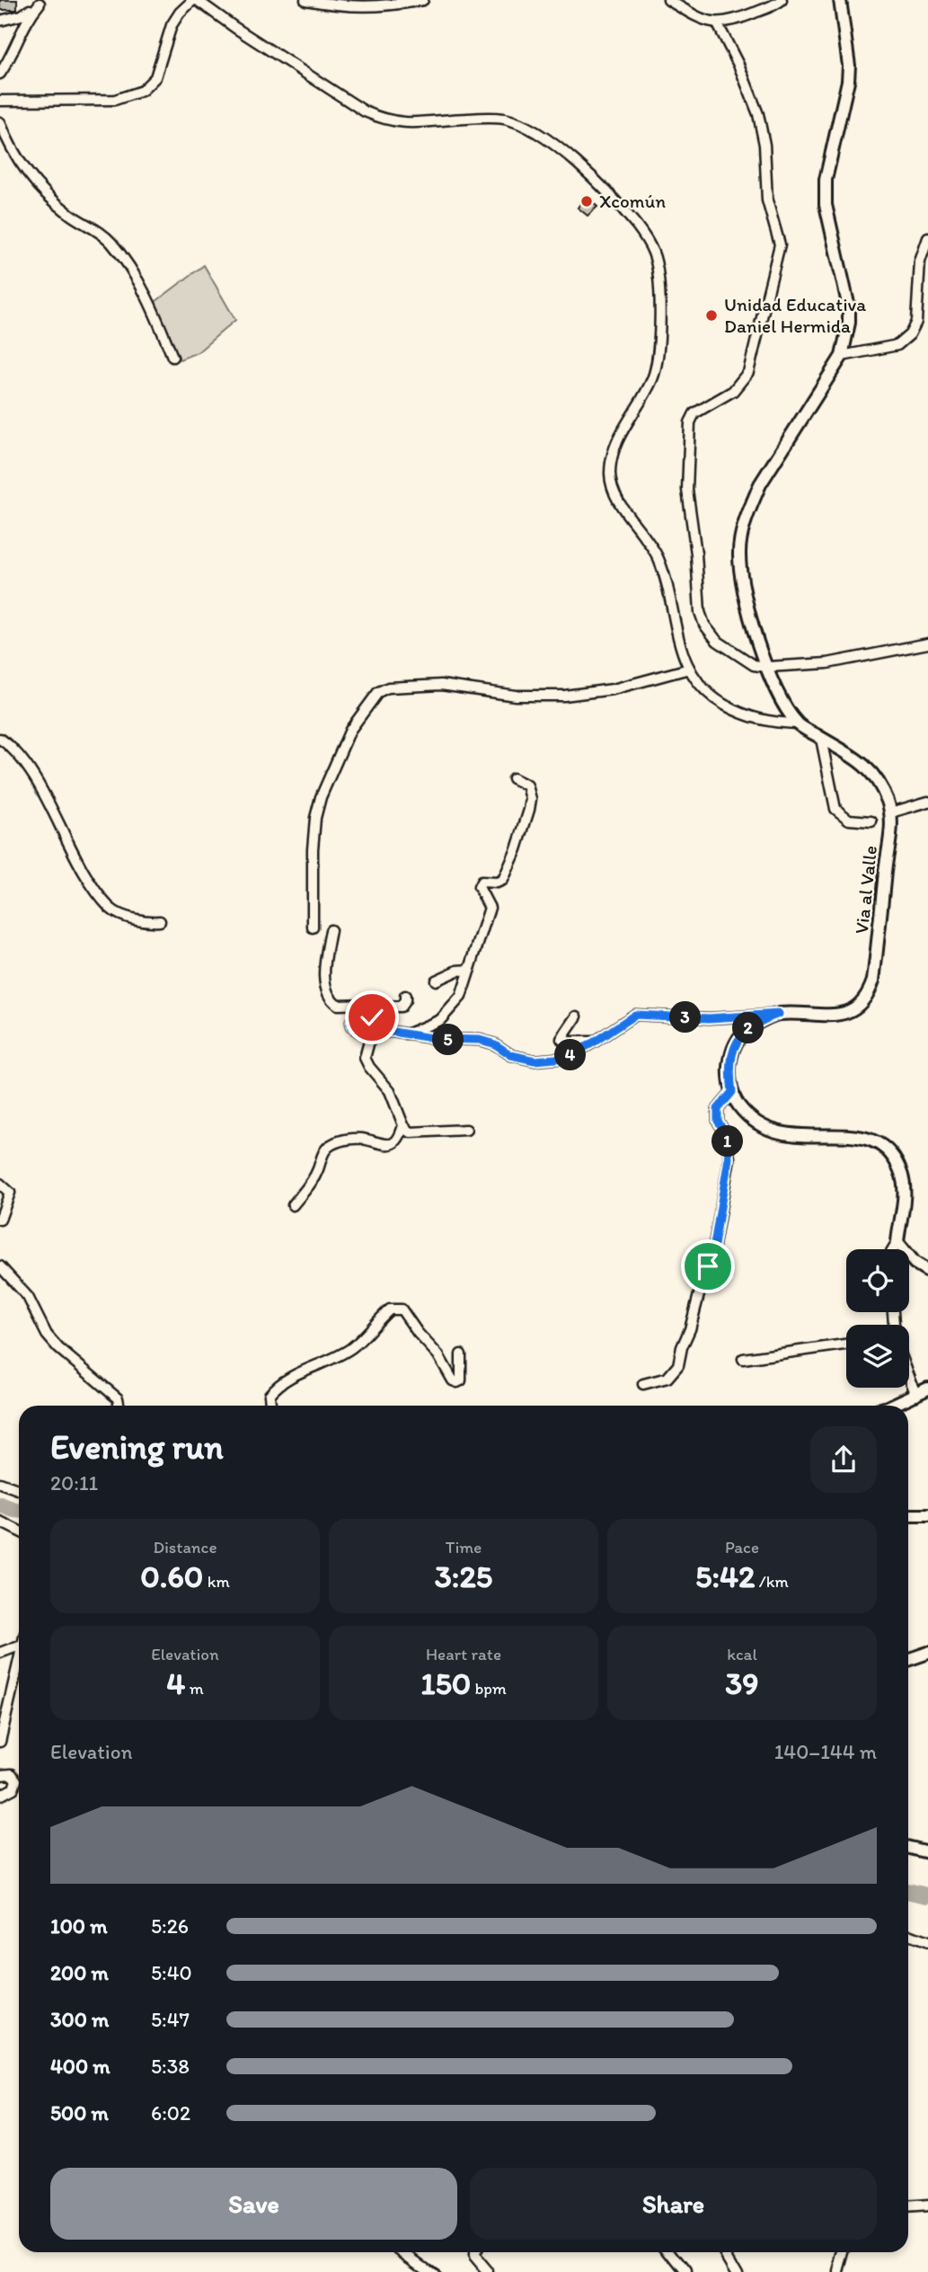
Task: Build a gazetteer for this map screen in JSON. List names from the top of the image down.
{
  "streets": {
    "main road": ["Via al Valle"]
  },
  "places": ["Xcomún", "Unidad Educativa Daniel Hermida"],
  "page": {
    "pins": [
      "3",
      "2",
      "5",
      "4",
      "1"
    ],
    "heading": ["Evening run", "20:11"],
    "stats": [
      ["Distance", "0.60 km"],
      ["Time", "3:25"],
      ["Pace", "5:42 /km"],
      ["Elevation", "4 m"],
      ["Heart rate", "150 bpm"],
      ["kcal", "39"]
    ],
    "chart": ["Elevation", "140–144 m"],
    "list": [
      {
        "name": "100 m",
        "note": "5:26"
      },
      {
        "name": "200 m",
        "note": "5:40"
      },
      {
        "name": "300 m",
        "note": "5:47"
      },
      {
        "name": "400 m",
        "note": "5:38"
      },
      {
        "name": "500 m",
        "note": "6:02"
      }
    ],
    "buttons": ["Save", "Share"]
  }
}
